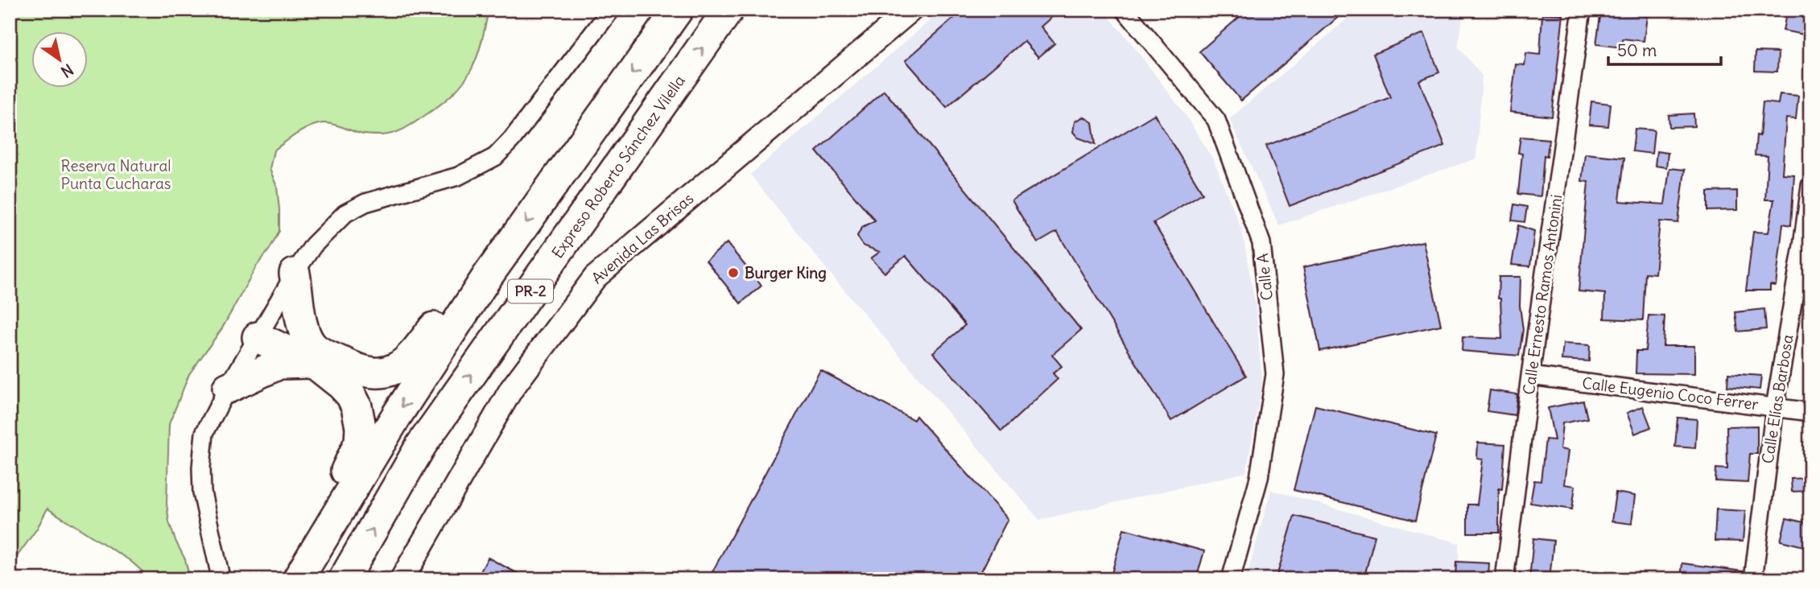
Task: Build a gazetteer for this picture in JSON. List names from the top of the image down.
{
  "streets": {
    "highway": ["Expreso Roberto Sánchez Vilella", "PR-2"],
    "street": [
      "Avenida Las Brisas",
      "Calle A",
      "Calle Ernesto Ramos Antonini",
      "Calle Eugenio Coco Ferrer",
      "Calle Elías Barbosa"
    ]
  },
  "crossings": [
    ["Calle Ernesto Ramos Antonini", "Calle Eugenio Coco Ferrer"],
    ["Calle Eugenio Coco Ferrer", "Calle Elías Barbosa"]
  ],
  "parks": ["Reserva Natural Punta Cucharas"],
  "places": ["Burger King"],
  "scale_bar": "50 m",
  "north": "bottom right"
}
